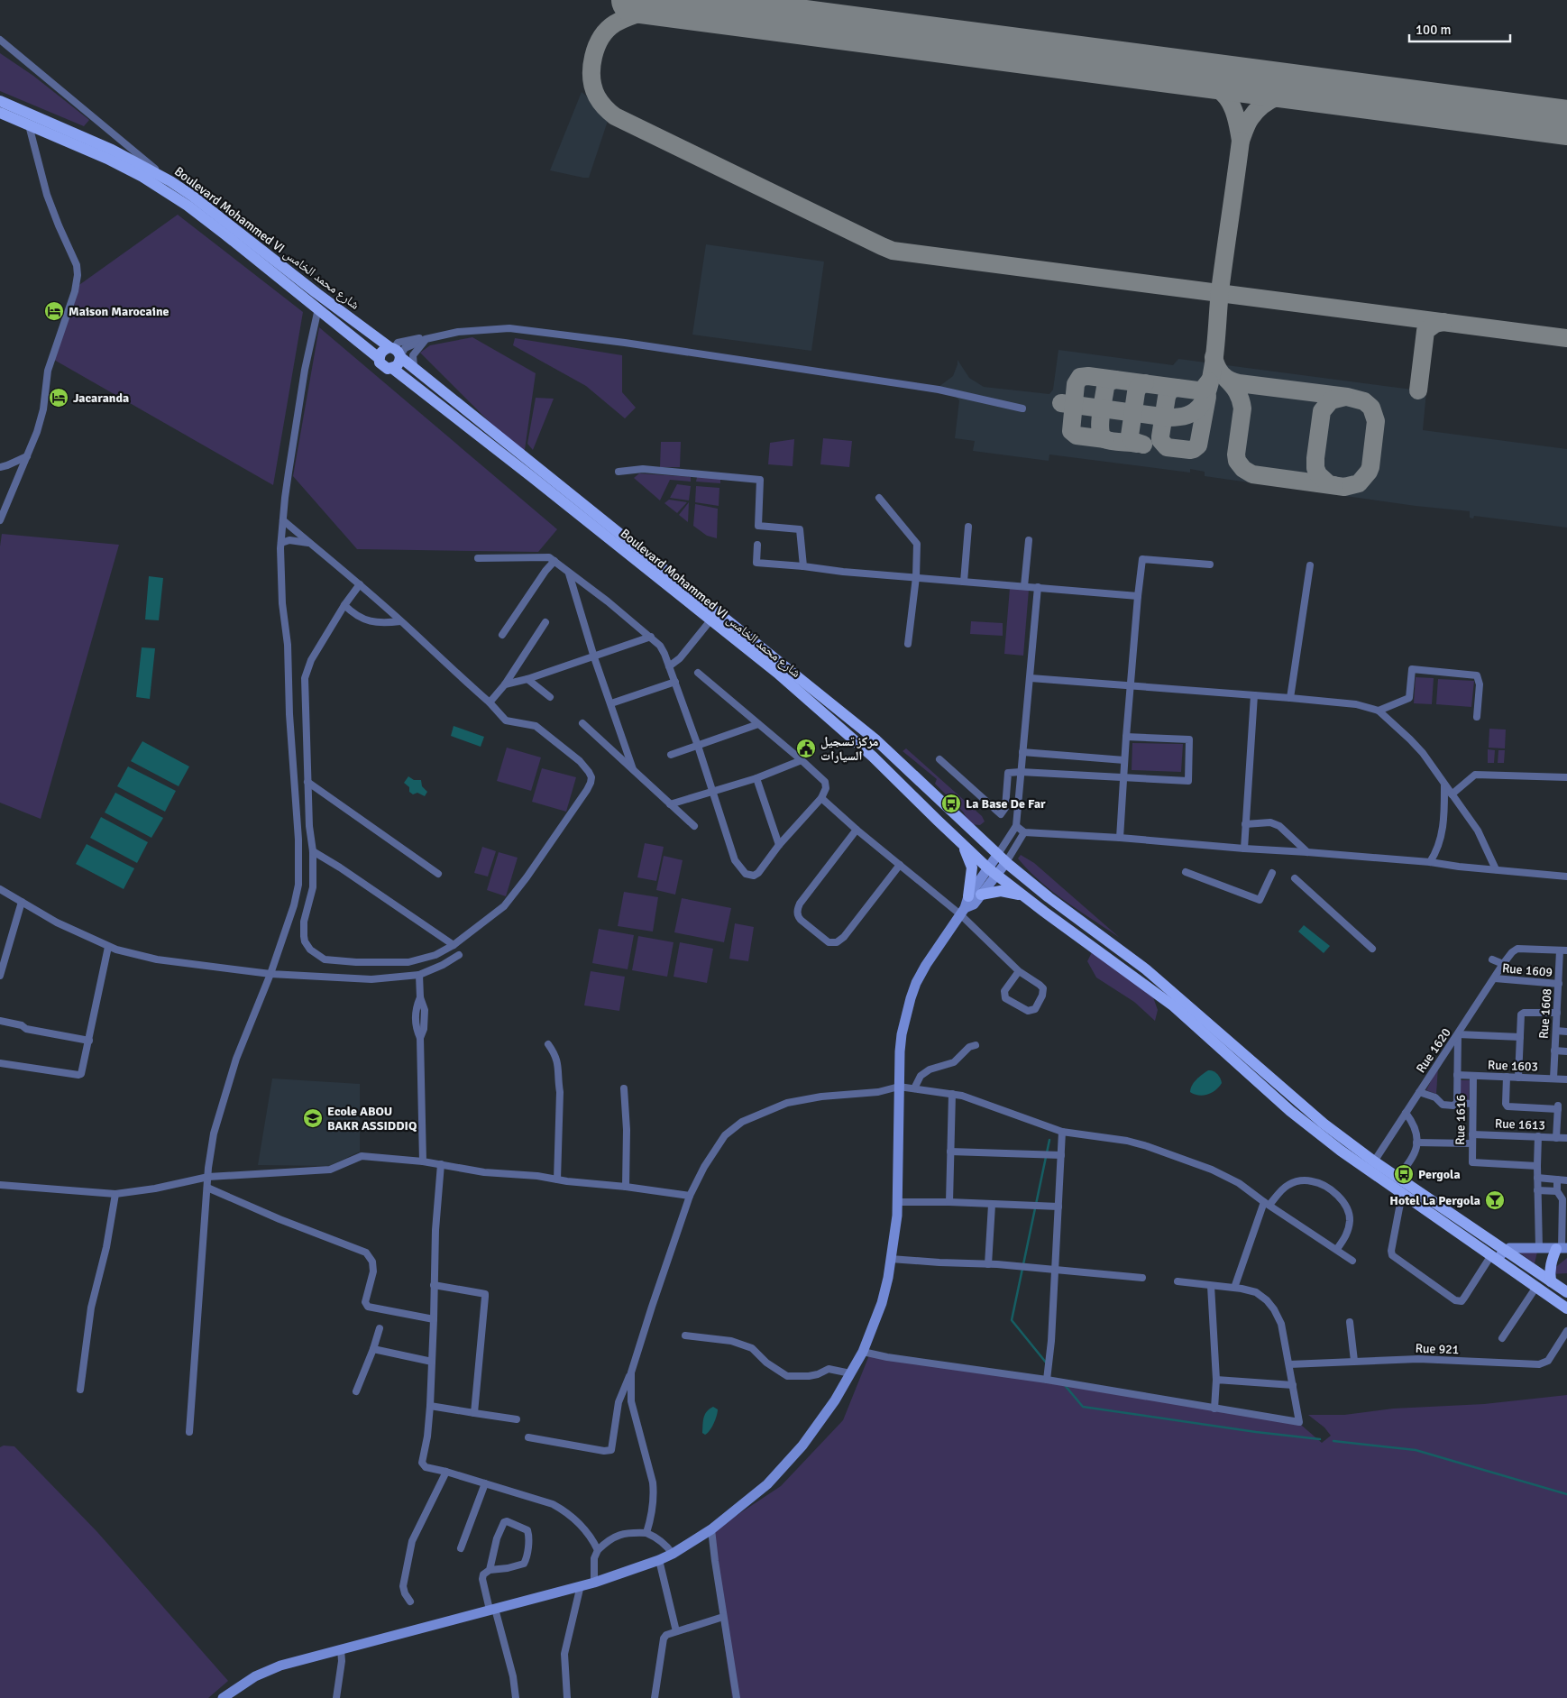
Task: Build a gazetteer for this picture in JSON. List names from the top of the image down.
{
  "streets": {
    "main road": ["Boulevard Mohammed VI شارع محمد الخامس"],
    "street": [
      "Rue 1609",
      "Rue 1608",
      "Rue 1620",
      "Rue 1603",
      "Rue 1616",
      "Rue 1613",
      "Rue 921"
    ]
  },
  "crossings": [
    ["Rue 1609", "Rue 1608"],
    ["Rue 1609", "Rue 1620"],
    ["Rue 1608", "Rue 1620"],
    ["Rue 1608", "Rue 1603"],
    ["Rue 1603", "Rue 1616"],
    ["Rue 1616", "Rue 1613"]
  ],
  "places": {
    "hotel": ["Maison Marocaine", "Jacaranda"],
    "public building": ["مركز تسجيل السيارات"],
    "bus stop": ["La Base De Far", "Pergola"],
    "school or university": ["Ecole ABOU BAKR ASSIDDIQ"],
    "bar": ["Hotel La Pergola"]
  },
  "scale_bar": "100 m"
}
